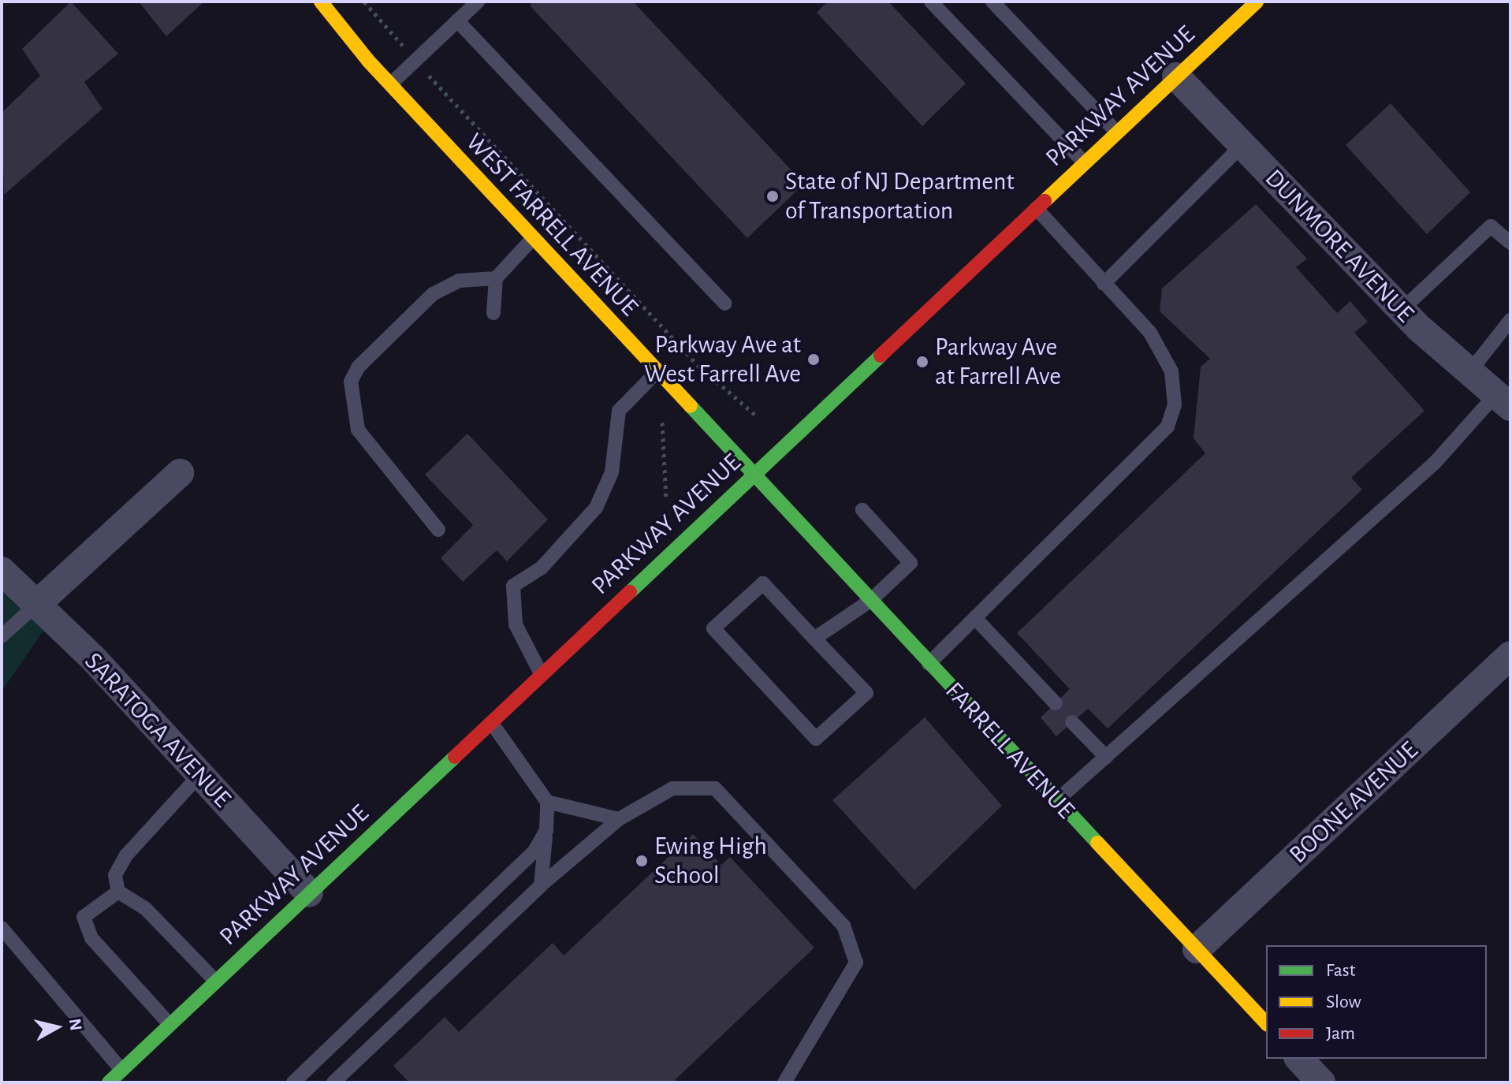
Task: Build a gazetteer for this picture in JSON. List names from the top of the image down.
{
  "streets": {
    "main road": ["PARKWAY AVENUE", "WEST FARRELL AVENUE", "FARRELL AVENUE"],
    "street": ["DUNMORE AVENUE", "SARATOGA AVENUE", "BOONE AVENUE"]
  },
  "crossings": [
    ["PARKWAY AVENUE", "WEST FARRELL AVENUE"],
    ["PARKWAY AVENUE", "DUNMORE AVENUE"],
    ["PARKWAY AVENUE", "SARATOGA AVENUE"],
    ["PARKWAY AVENUE", "FARRELL AVENUE"],
    ["WEST FARRELL AVENUE", "FARRELL AVENUE"],
    ["FARRELL AVENUE", "BOONE AVENUE"]
  ],
  "places": [
    "State of NJ Department of Transportation",
    "Parkway Ave at West Farrell Ave",
    "Parkway Ave at Farrell Ave",
    "Ewing High School"
  ],
  "legend": ["Fast", "Slow", "Jam"],
  "north": "right"
}
